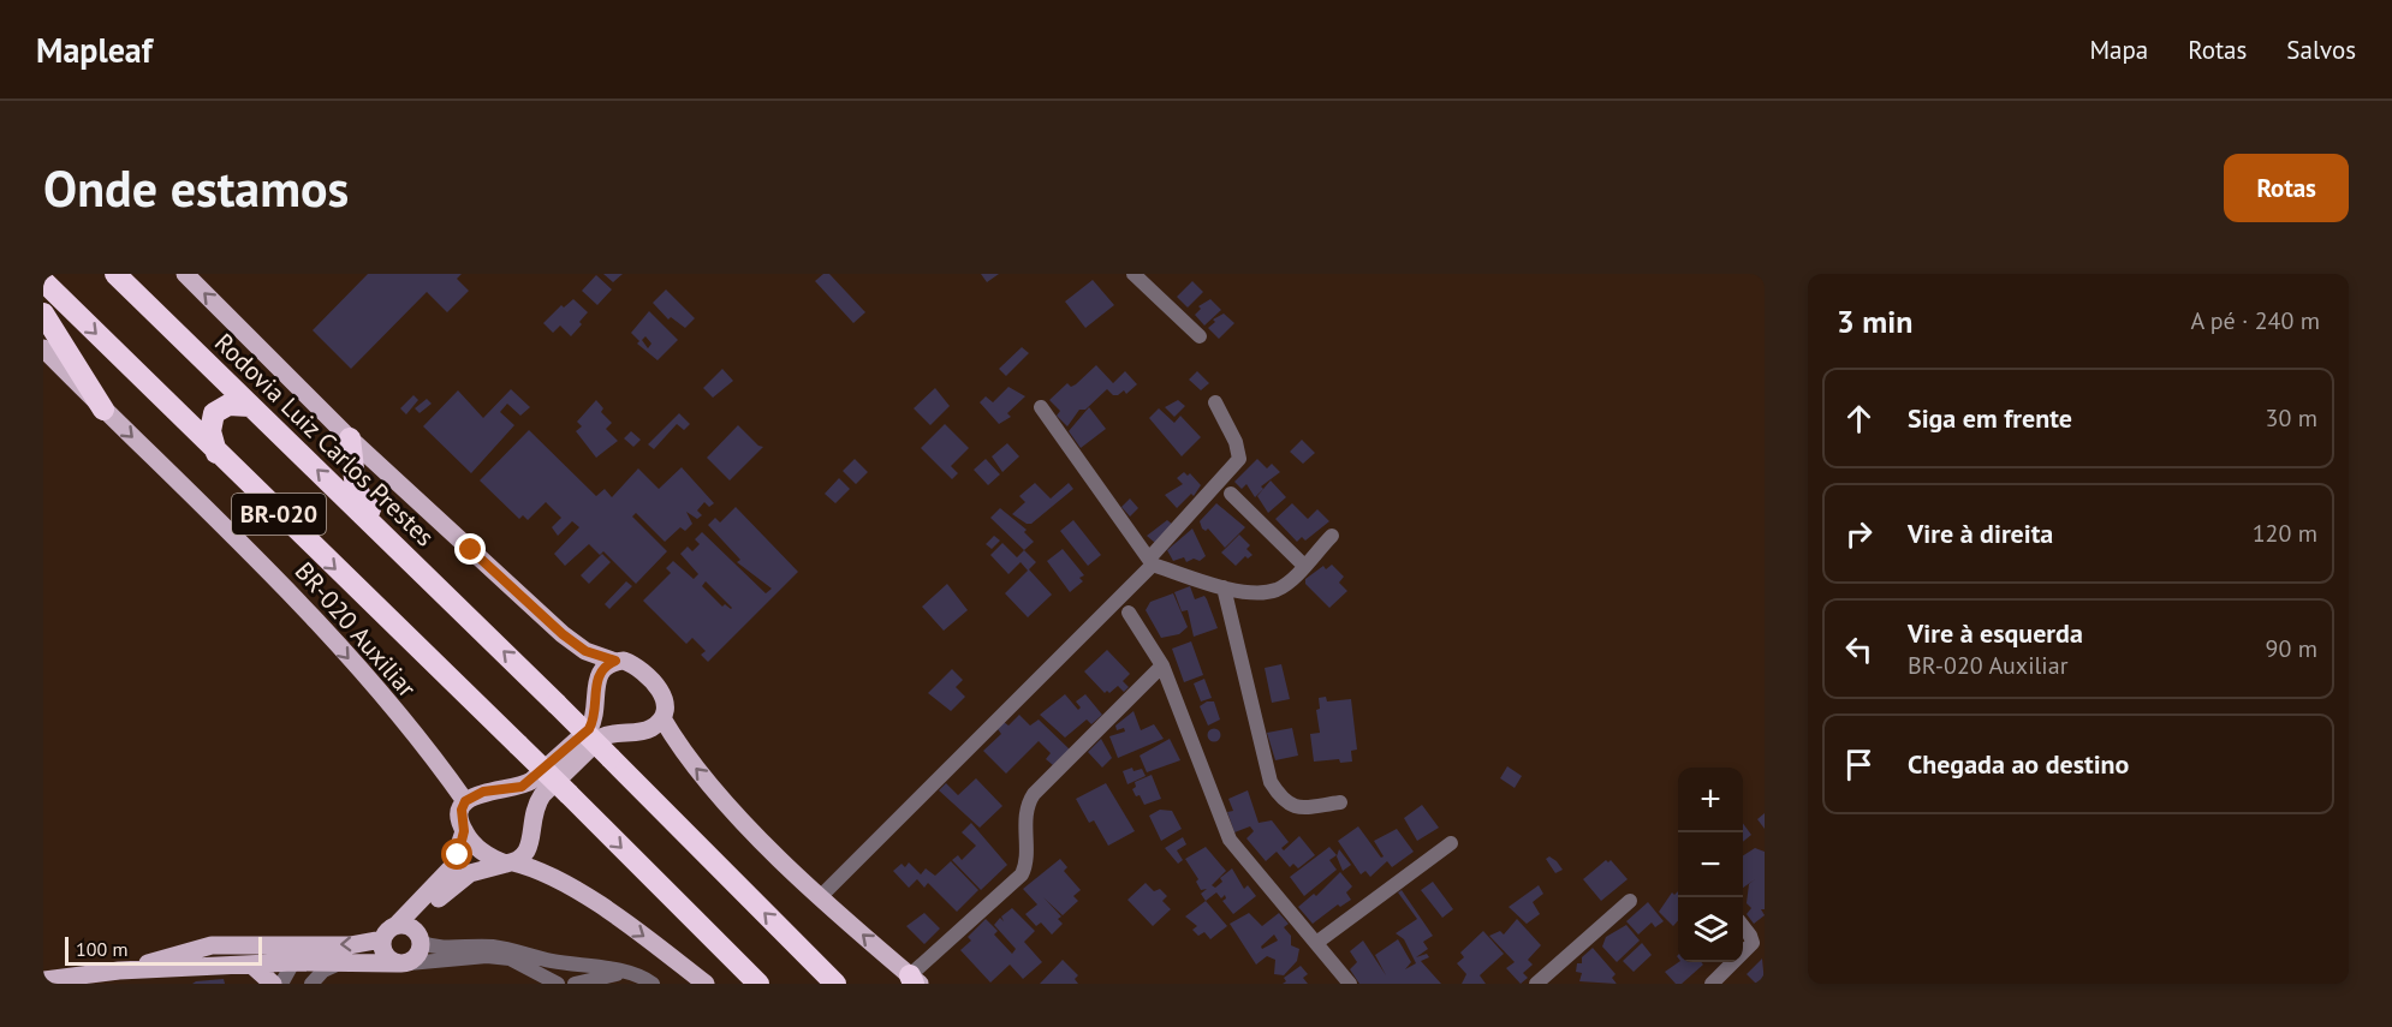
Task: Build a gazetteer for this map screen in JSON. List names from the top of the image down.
{
  "streets": {
    "highway": ["Rodovia Luiz Carlos Prestes", "BR-020"],
    "main road": ["BR-020 Auxiliar"]
  },
  "scale_bar": "100 m",
  "page": {
    "header": "Mapleaf",
    "nav": ["Mapa", "Rotas", "Salvos"],
    "buttons": "Rotas",
    "title": "Onde estamos",
    "heading": ["3 min", "A pé · 240 m"],
    "list": [
      ["Siga em frente", "30 m"],
      ["Vire à direita", "120 m"],
      ["Vire à esquerda", "BR-020 Auxiliar", "90 m"],
      "Chegada ao destino"
    ],
    "map_buttons": ["+", "−"],
    "scale": "100 m"
  }
}
